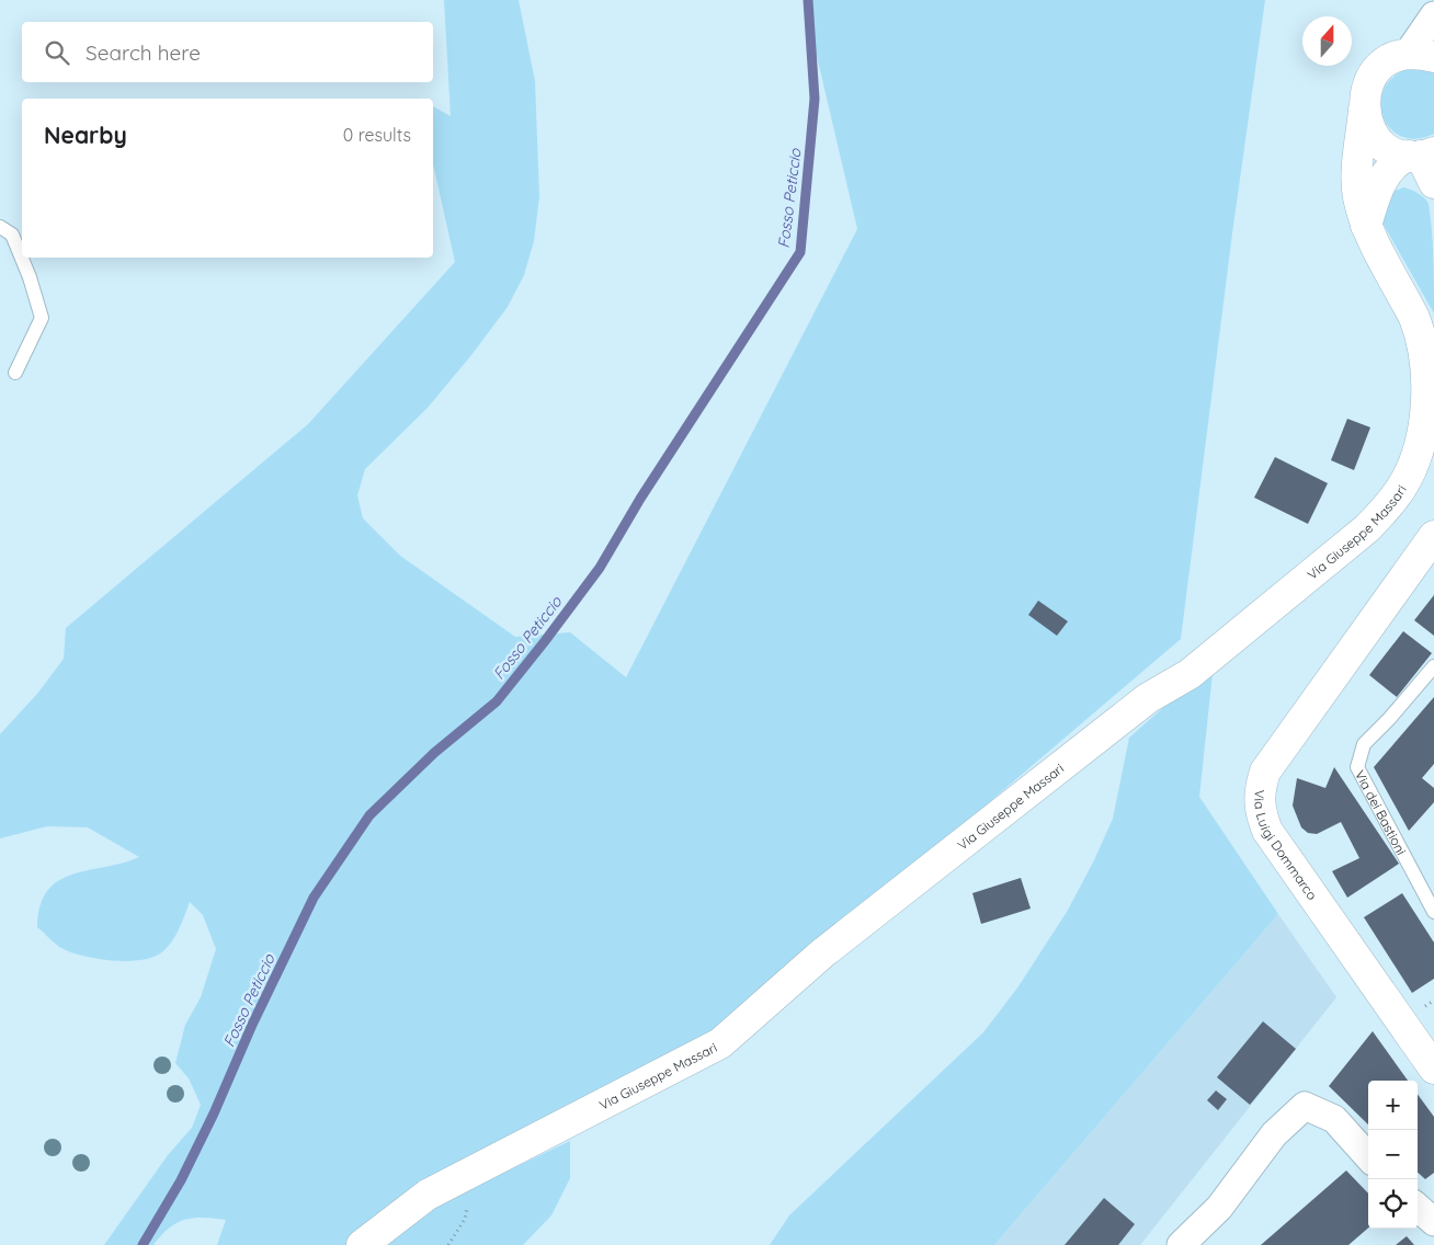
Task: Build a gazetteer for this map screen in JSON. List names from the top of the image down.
{
  "streets": {
    "street": ["Via Giuseppe Massari", "Via Luigi Dommarco"],
    "lane": ["Via dei Bastioni"]
  },
  "water": ["Fosso Peticcio"],
  "north": "top",
  "page": {
    "search": "Search here",
    "heading": ["Nearby", "0 results"],
    "map_buttons": ["+", "−"]
  }
}
